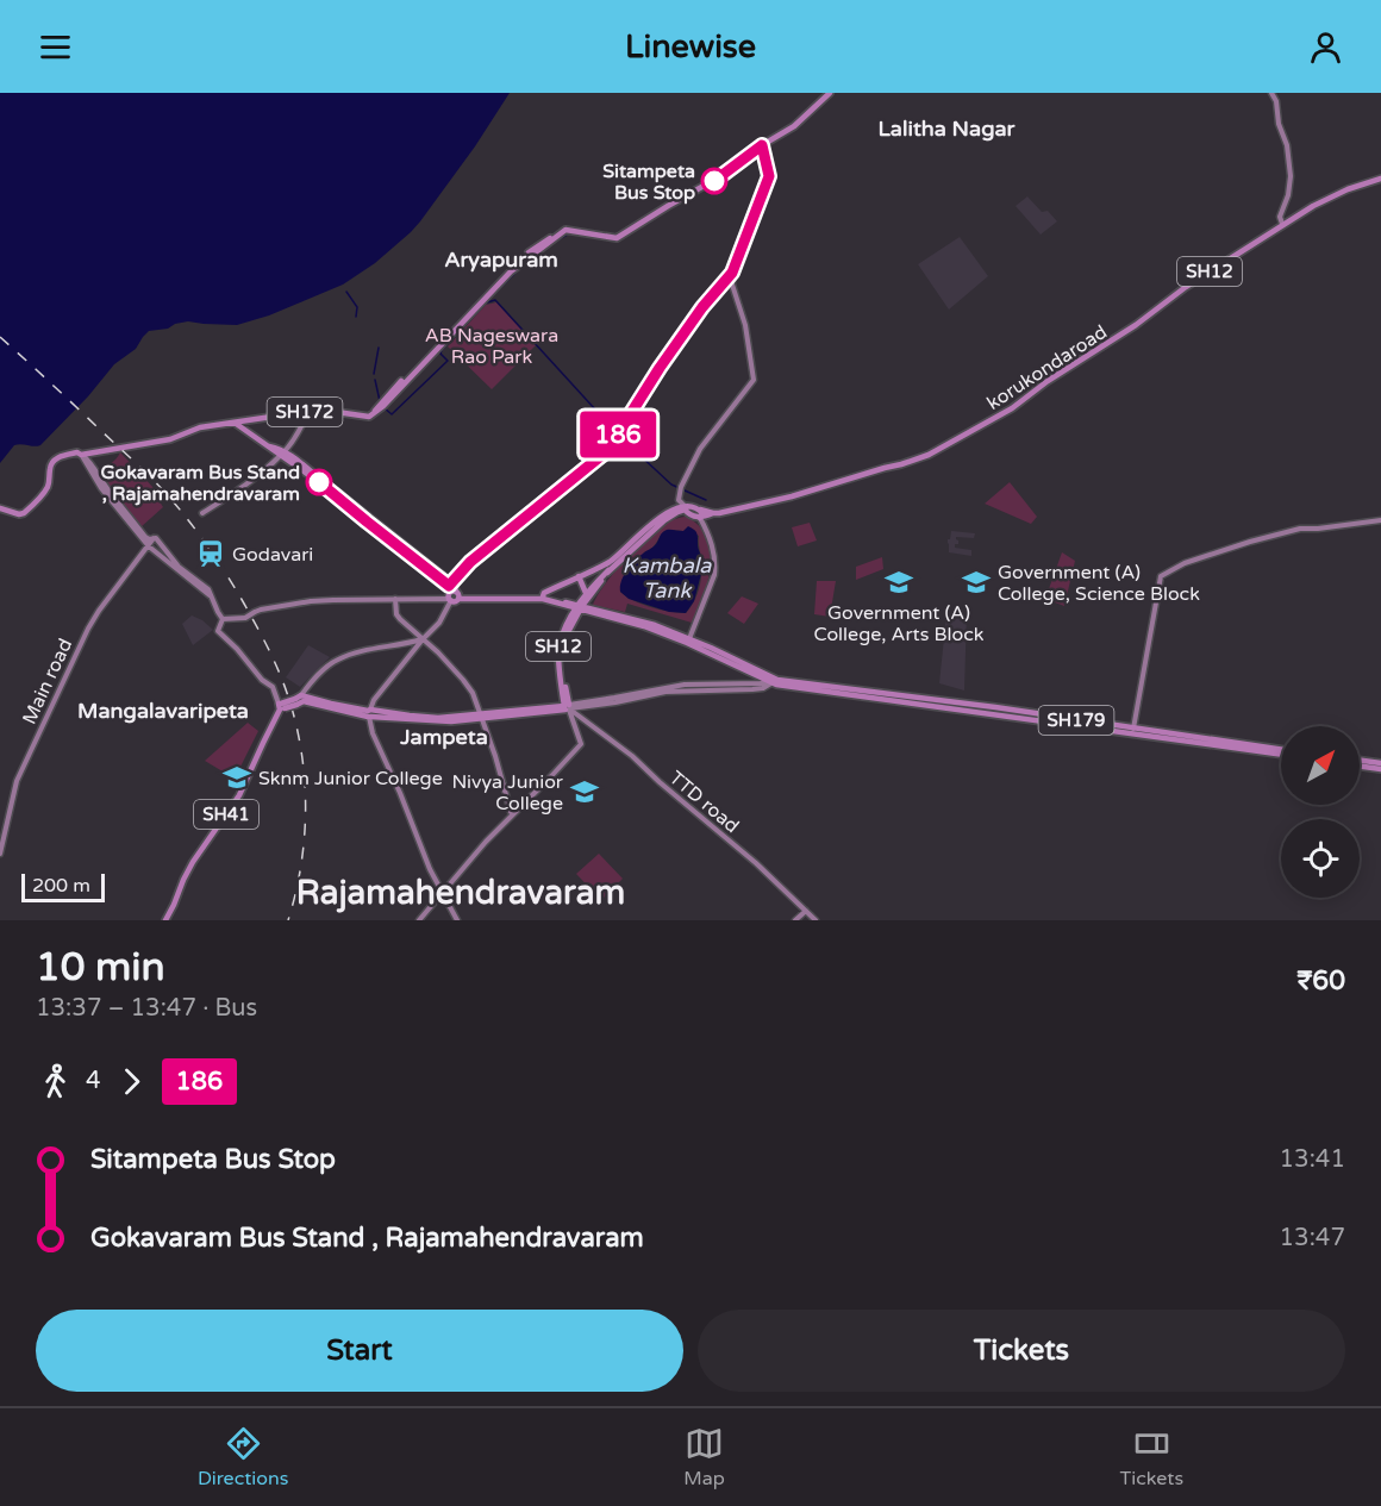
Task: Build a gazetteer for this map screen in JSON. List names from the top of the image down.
{
  "streets": {
    "main road": [
      "SH12",
      "korukondaroad",
      "SH172",
      "SH179",
      "SH41"
    ],
    "street": ["Main road", "TTD road"]
  },
  "crossings": [
    ["SH12", "korukondaroad"],
    ["SH12", "SH179"],
    ["SH12", "TTD road"]
  ],
  "districts": [
    "Lalitha Nagar",
    "Aryapuram",
    "Mangalavaripeta",
    "Jampeta",
    "Rajamahendravaram"
  ],
  "water": ["Kambala Tank"],
  "parks": ["AB Nageswara Rao Park"],
  "places": {
    "other": ["Sitampeta Bus Stop", "Gokavaram Bus Stand , Rajamahendravaram"],
    "station": ["Godavari"],
    "school or university": [
      "Government (A) College, Arts Block",
      "Government (A) College, Science Block",
      "Sknm Junior College",
      "Nivya Junior College"
    ]
  },
  "lines": ["bus line 186"],
  "scale_bar": "200 m",
  "north": "top right",
  "page": {
    "header": "Linewise",
    "on_map": "186",
    "scale": "200 m",
    "heading": ["10 min", "13:37 – 13:47 · Bus", "₹60"],
    "legs": ["4", "186"],
    "list": [
      {
        "name": "Sitampeta Bus Stop",
        "value": "13:41"
      },
      {
        "name": "Gokavaram Bus Stand , Rajamahendravaram",
        "value": "13:47"
      }
    ],
    "buttons": ["Start", "Tickets"],
    "tabs": ["Directions", "Map", "Tickets"]
  }
}
